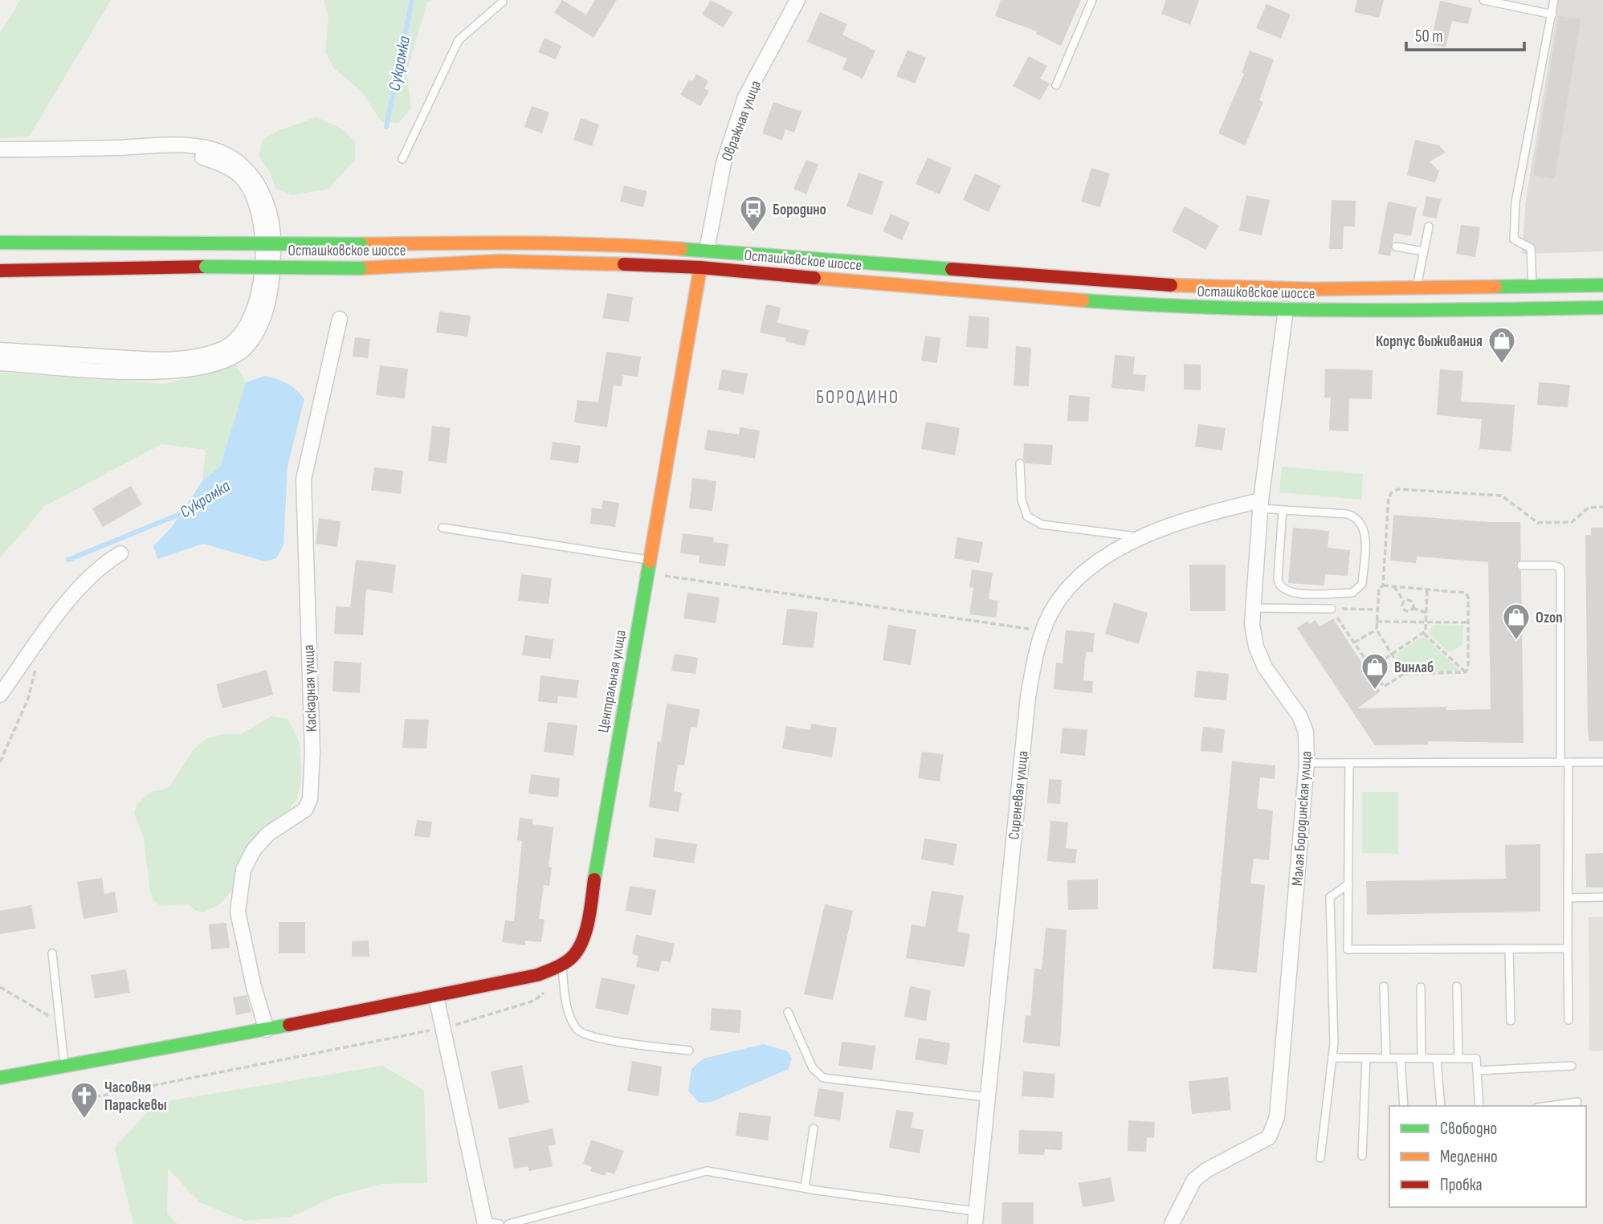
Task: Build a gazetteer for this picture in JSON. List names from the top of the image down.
{
  "streets": {
    "main road": ["Осташковское шоссе", "Центральная улица"],
    "street": [
      "Овражная улица",
      "Каскадная улица",
      "Сиреневая улица",
      "Малая Бородинская улица"
    ]
  },
  "crossings": [
    ["Овражная улица", "Осташковское шоссе"],
    ["Осташковское шоссе", "Центральная улица"],
    ["Осташковское шоссе", "Малая Бородинская улица"],
    ["Центральная улица", "Каскадная улица"],
    ["Сиреневая улица", "Малая Бородинская улица"]
  ],
  "districts": ["БОРОДИНО"],
  "water": ["Сукромка"],
  "places": {
    "bus stop": ["Бородино"],
    "shop": ["Корпус выживания", "Ozon", "Винлаб"],
    "church": ["Часовня Параскевы"]
  },
  "legend": ["Свободно", "Медленно", "Пробка"],
  "scale_bar": "50 m"
}
